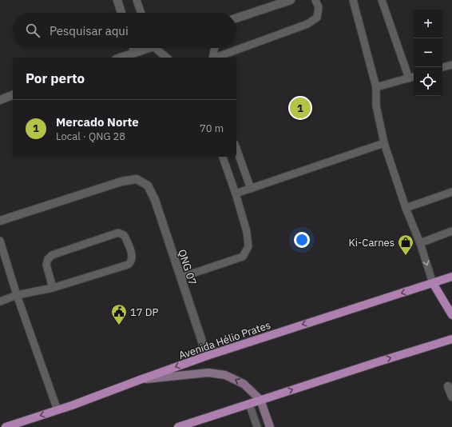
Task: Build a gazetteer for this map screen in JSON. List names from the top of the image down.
{
  "streets": {
    "main road": ["Avenida Hélio Prates"],
    "street": ["QNG 07"]
  },
  "crossings": [
    ["QNG 07", "Avenida Hélio Prates"]
  ],
  "places": {
    "shop": ["Ki-Carnes"],
    "public building": ["17 DP"]
  },
  "page": {
    "map_buttons": ["+", "−"],
    "search": "Pesquisar aqui",
    "heading": "Por perto",
    "pins": "1",
    "list": [
      {
        "mark": "1",
        "name": "Mercado Norte",
        "note": "Local · QNG 28",
        "value": "70 m"
      }
    ]
  }
}
